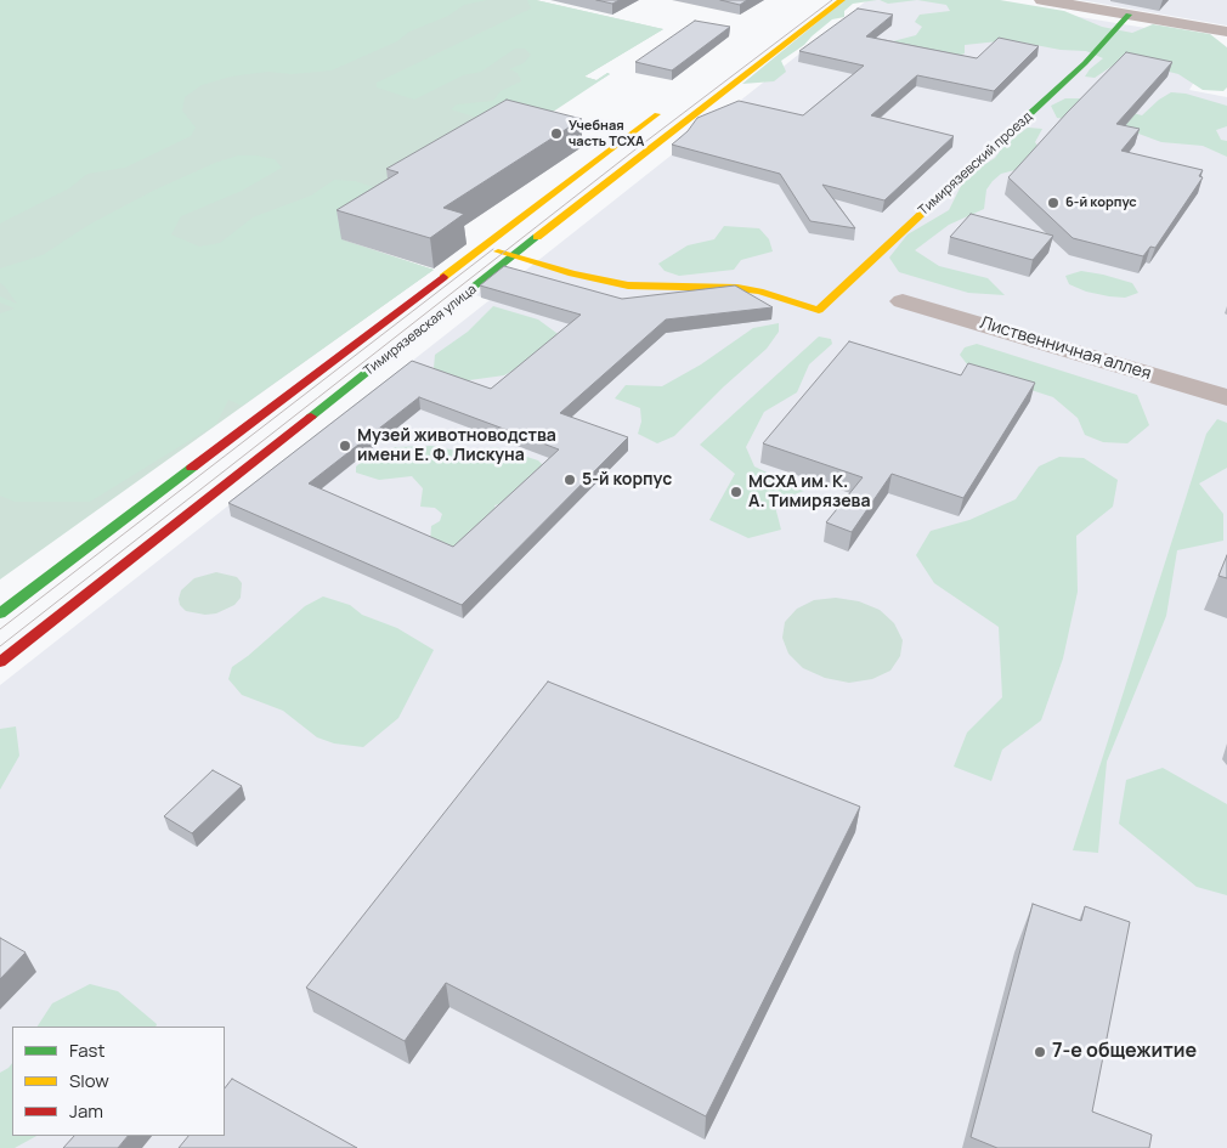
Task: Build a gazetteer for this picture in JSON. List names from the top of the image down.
{
  "streets": {
    "main road": ["Тимирязевский проезд", "Тимирязевская улица"],
    "street": ["Лиственничная аллея"]
  },
  "crossings": [
    ["Тимирязевский проезд", "Тимирязевская улица"]
  ],
  "places": [
    "Учебная часть ТСХА",
    "6-й корпус",
    "Музей животноводства имени Е. Ф. Лискуна",
    "5-й корпус",
    "МСХА им. К. А. Тимирязева",
    "7-е общежитие"
  ],
  "legend": ["Fast", "Slow", "Jam"]
}
